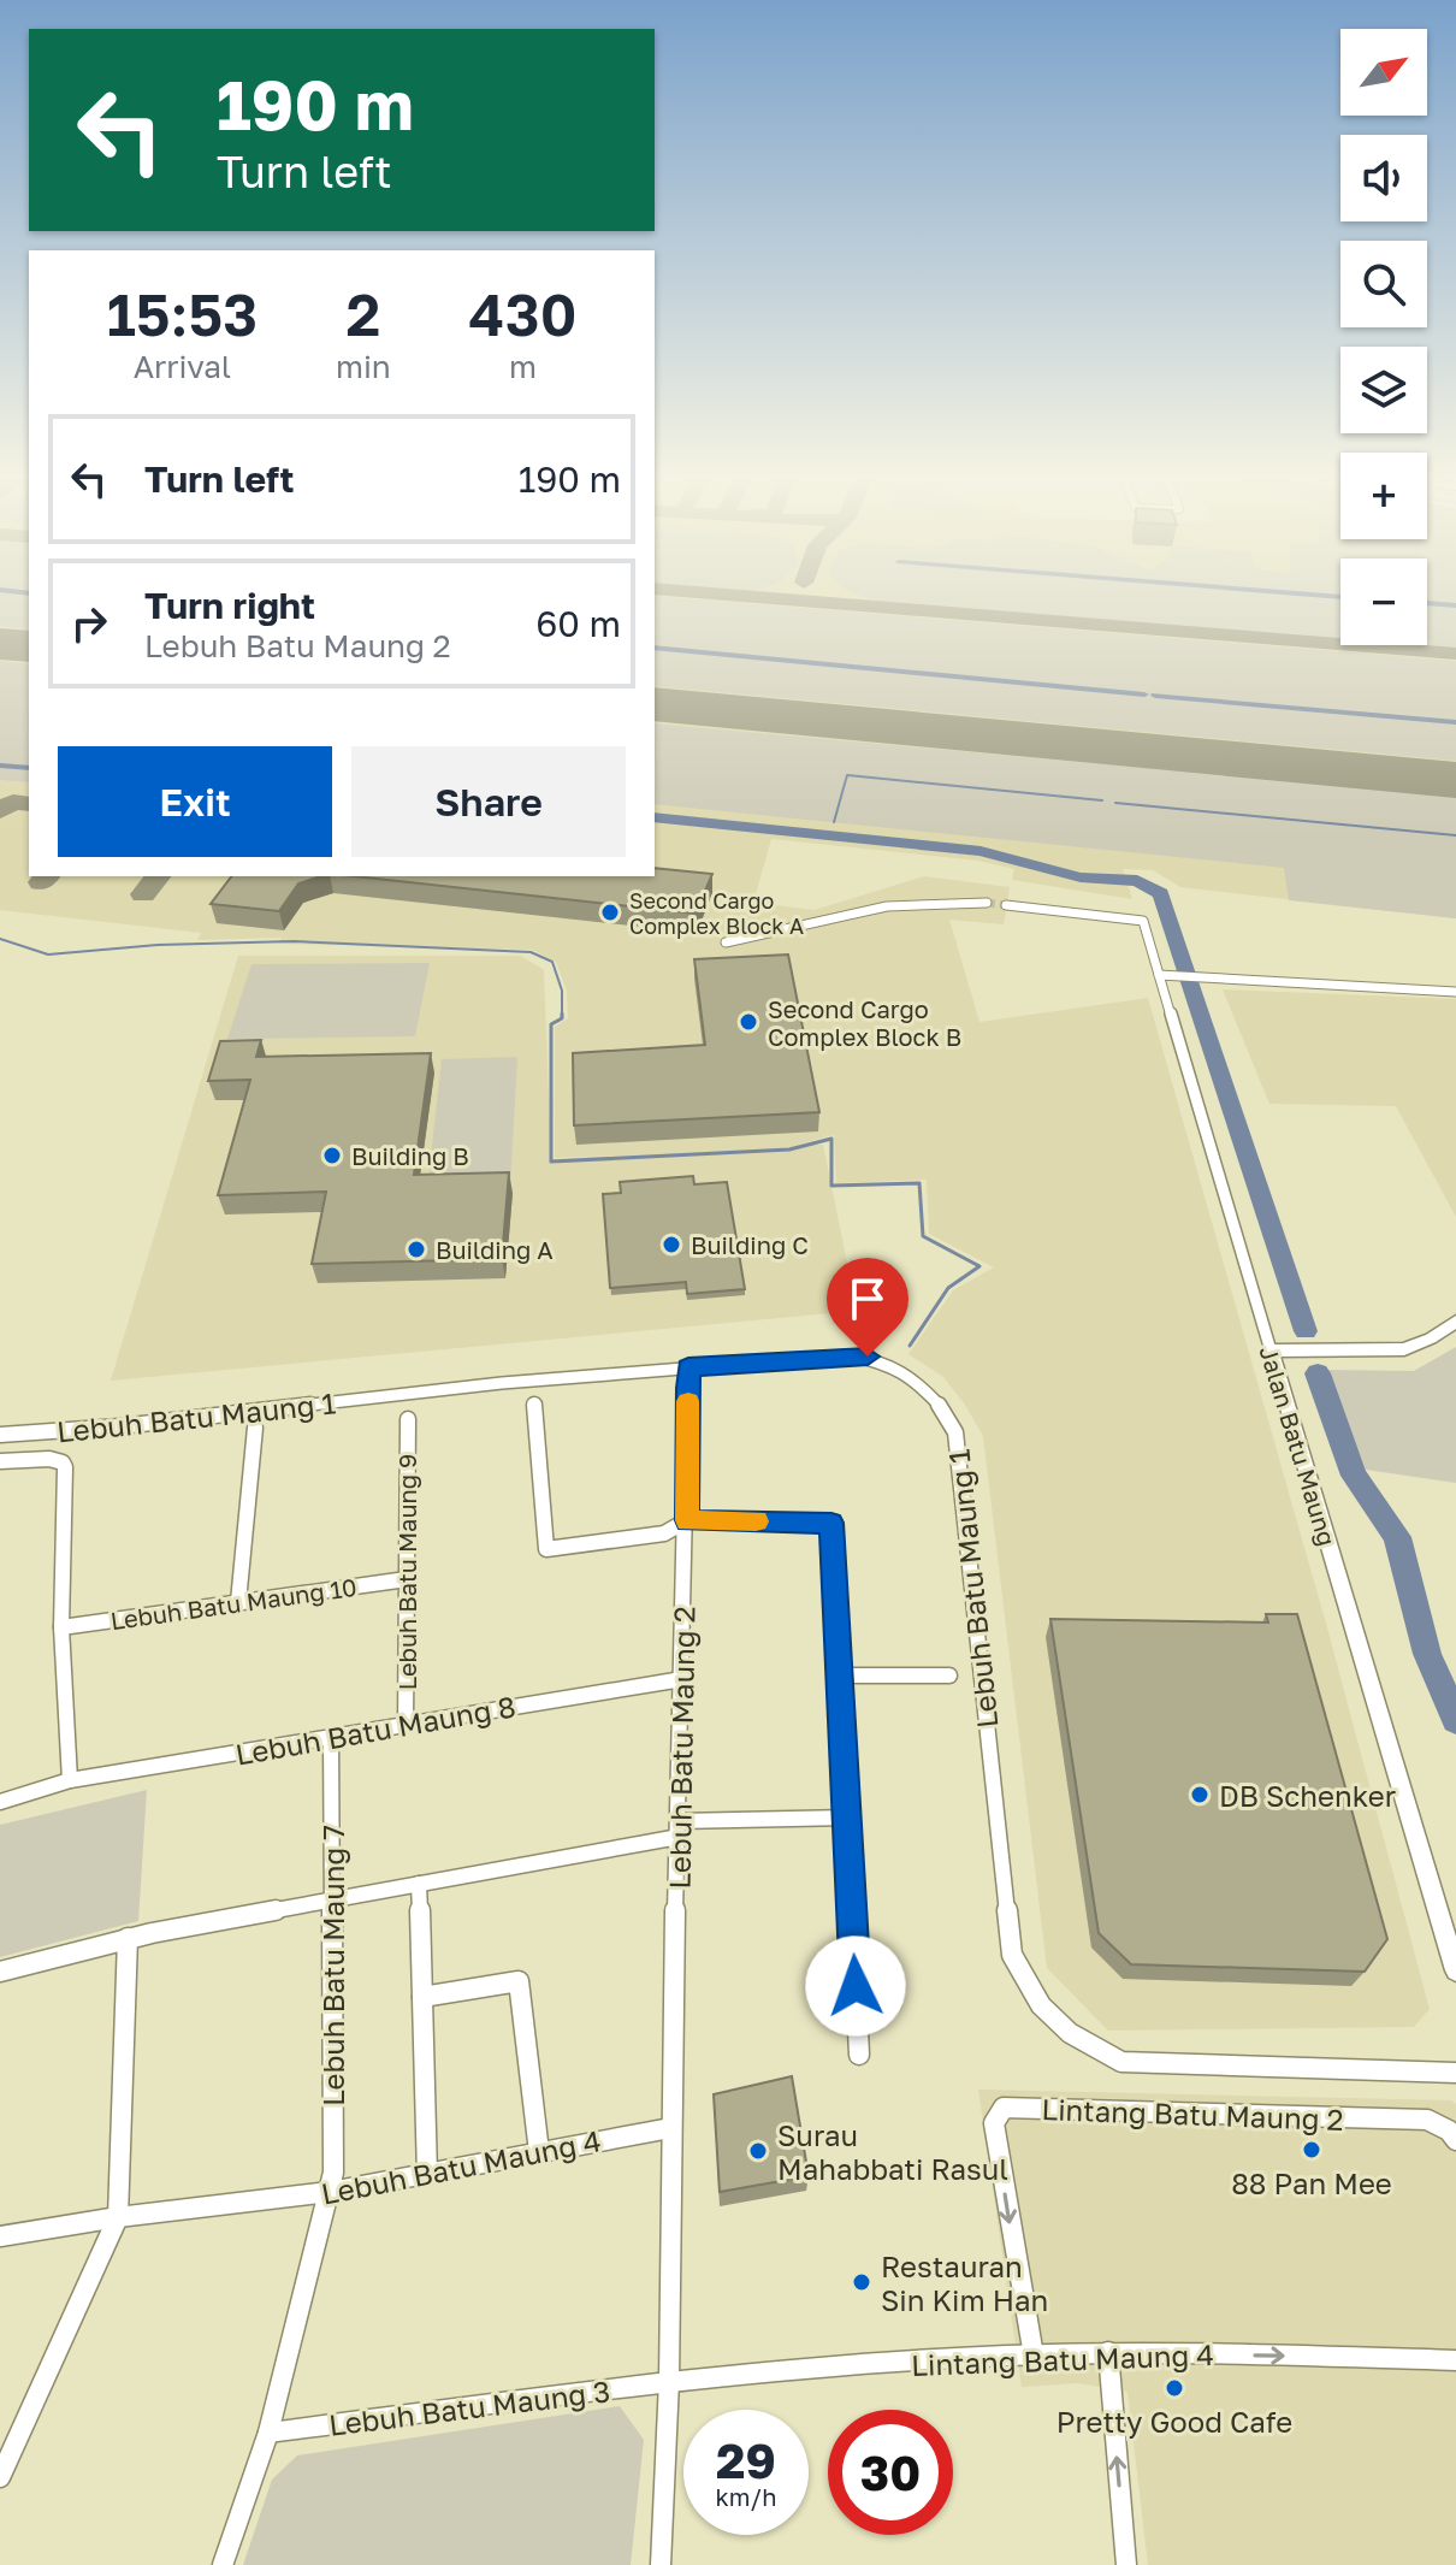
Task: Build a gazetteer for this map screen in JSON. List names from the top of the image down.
{
  "streets": {
    "street": [
      "Lebuh Batu Maung 1",
      "Jalan Batu Maung",
      "Lebuh Batu Maung 9",
      "Lebuh Batu Maung 10",
      "Lebuh Batu Maung 8",
      "Lebuh Batu Maung 2",
      "Lebuh Batu Maung 7",
      "Lintang Batu Maung 2",
      "Lebuh Batu Maung 4",
      "Lintang Batu Maung 4",
      "Lebuh Batu Maung 3"
    ]
  },
  "crossings": [
    ["Lebuh Batu Maung 1", "Lebuh Batu Maung 2"],
    ["Lebuh Batu Maung 9", "Lebuh Batu Maung 10"],
    ["Lebuh Batu Maung 9", "Lebuh Batu Maung 8"],
    ["Lebuh Batu Maung 8", "Lebuh Batu Maung 2"],
    ["Lebuh Batu Maung 8", "Lebuh Batu Maung 7"],
    ["Lebuh Batu Maung 2", "Lebuh Batu Maung 4"],
    ["Lebuh Batu Maung 7", "Lebuh Batu Maung 4"],
    ["Lintang Batu Maung 2", "Lintang Batu Maung 4"],
    ["Lintang Batu Maung 4", "Lebuh Batu Maung 3"]
  ],
  "one_way": ["Lintang Batu Maung 4"],
  "places": [
    "Second Cargo Complex Block A",
    "Second Cargo Complex Block B",
    "Building B",
    "Building C",
    "Building A",
    "DB Schenker",
    "88 Pan Mee",
    "Surau Mahabbati Rasul",
    "Restauran Sin Kim Han",
    "Pretty Good Cafe"
  ],
  "north": "top right",
  "page": {
    "map_buttons": ["+", "−"],
    "turn": ["190 m", "Turn left"],
    "eta": [
      "15:53",
      "Arrival",
      "2",
      "min",
      "430",
      "m"
    ],
    "list": [
      {
        "name": "Turn left",
        "value": "190 m"
      },
      {
        "name": "Turn right",
        "note": "Lebuh Batu Maung 2",
        "value": "60 m"
      }
    ],
    "buttons": ["Exit", "Share"],
    "speed": "29 km/h",
    "limit": "30"
  }
}
